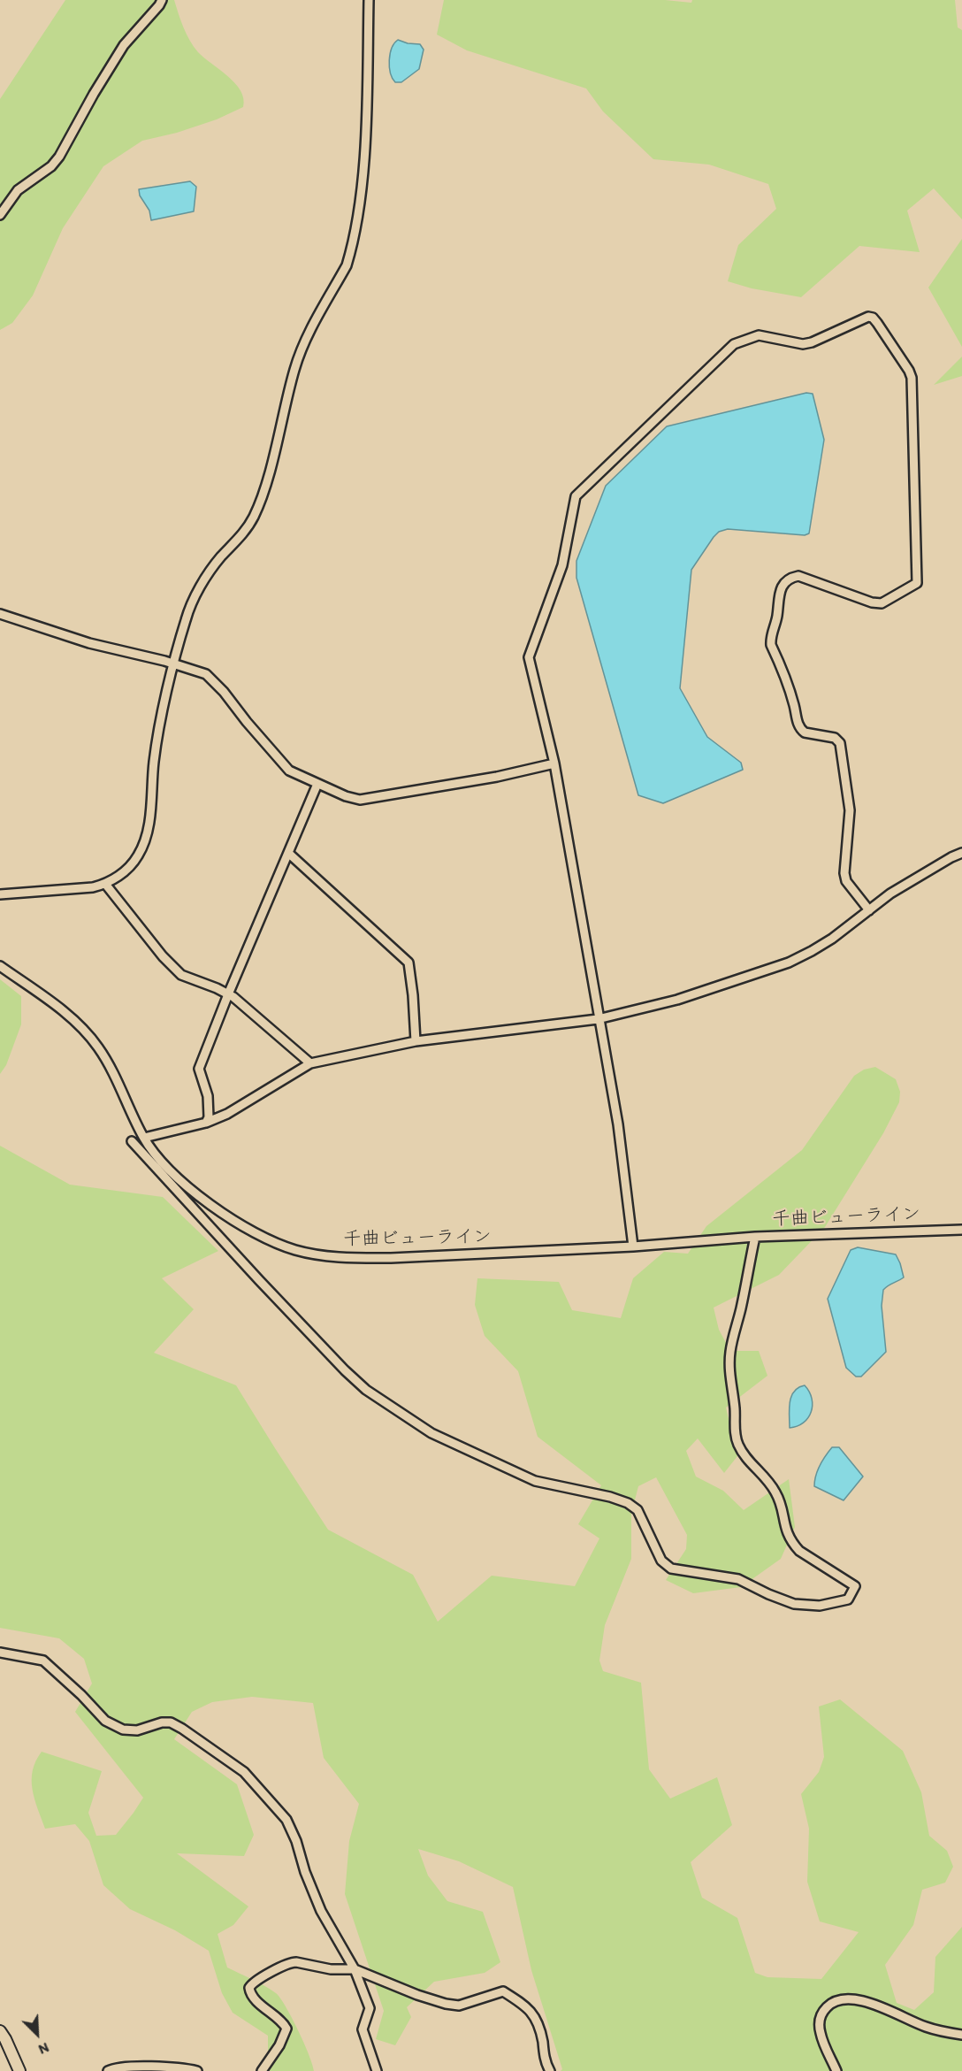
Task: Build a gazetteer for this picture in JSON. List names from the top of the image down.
{
  "streets": {
    "street": ["千曲ビューライン"]
  },
  "north": "bottom right"
}
